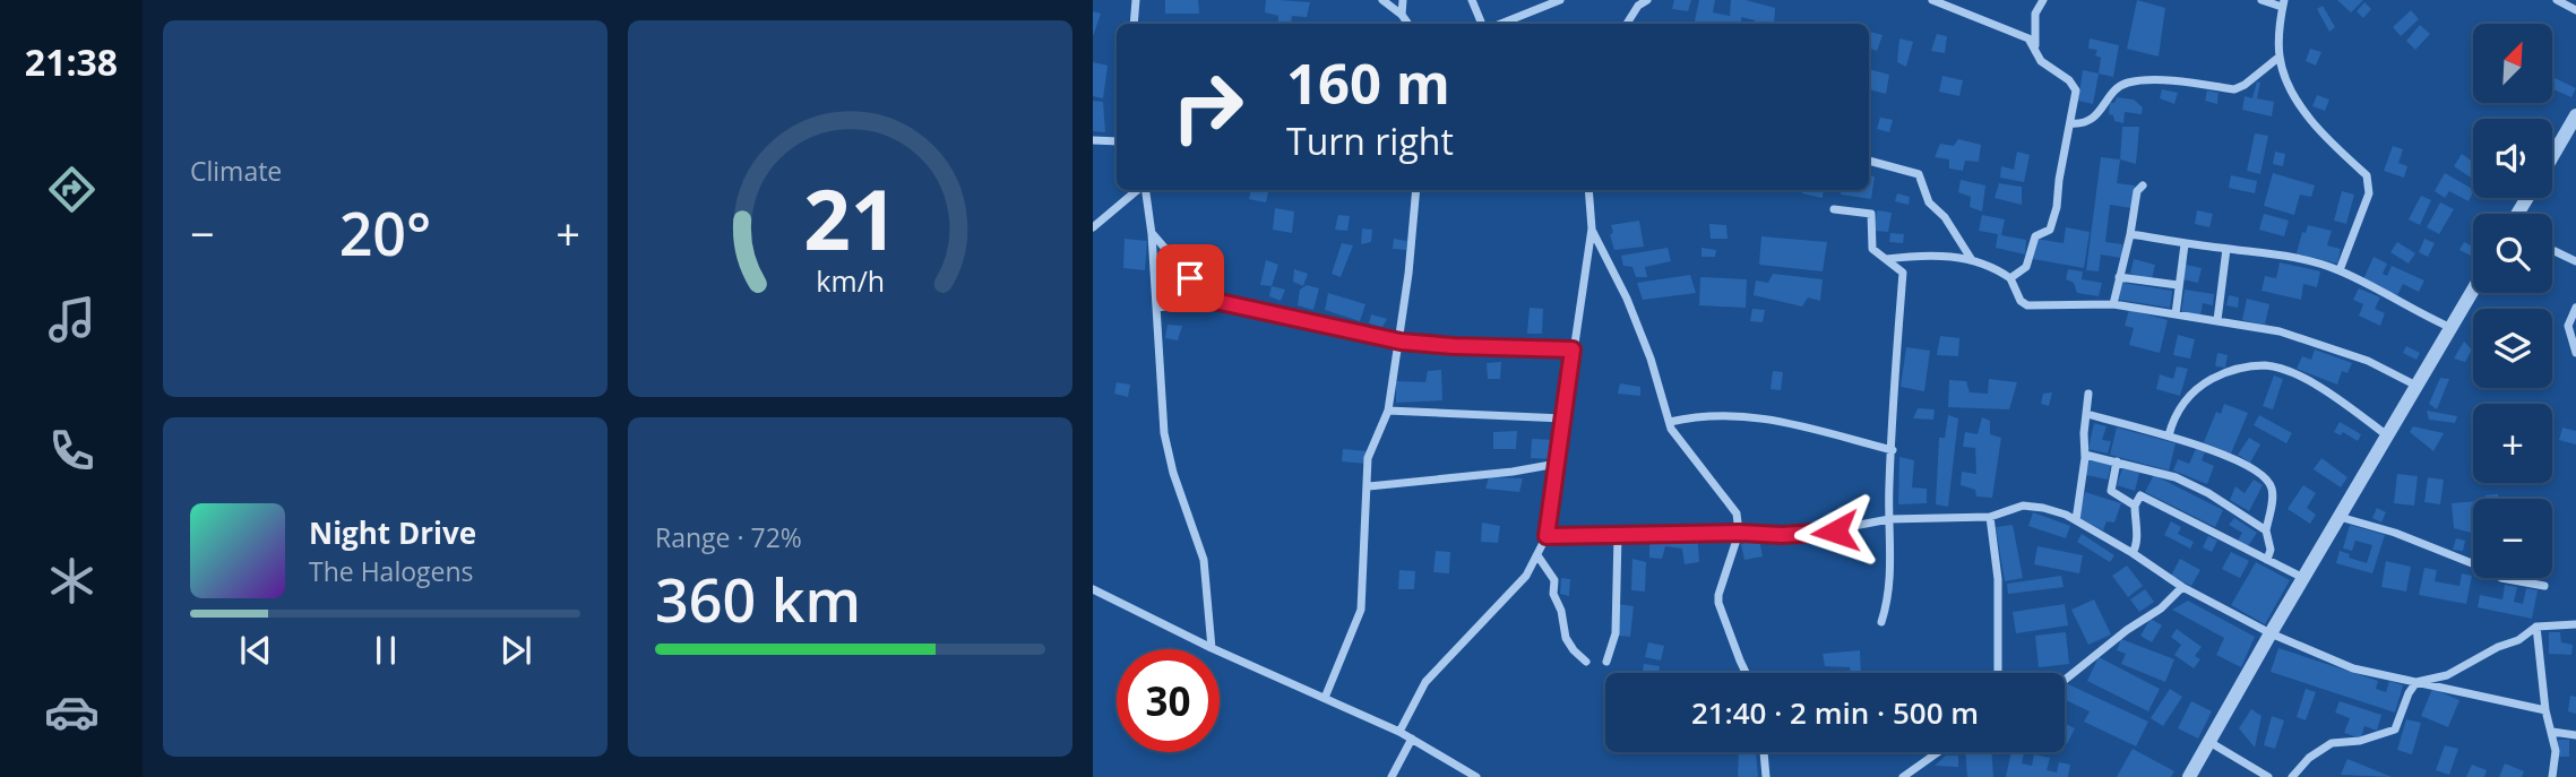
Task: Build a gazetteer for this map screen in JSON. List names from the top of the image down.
{
  "north": "top right",
  "page": {
    "tabs": "21:38",
    "tile": [
      "Climate",
      ["Range · 72%", "360 km"]
    ],
    "map_buttons": ["+", "−"],
    "turn": ["160 m", "Turn right"],
    "heat": ["−", "20°", "+"],
    "song": ["Night Drive", "The Halogens"],
    "limit": "30",
    "trip": "21:40 · 2 min · 500 m",
    "gauge": ["21", "km/h"]
  }
}
